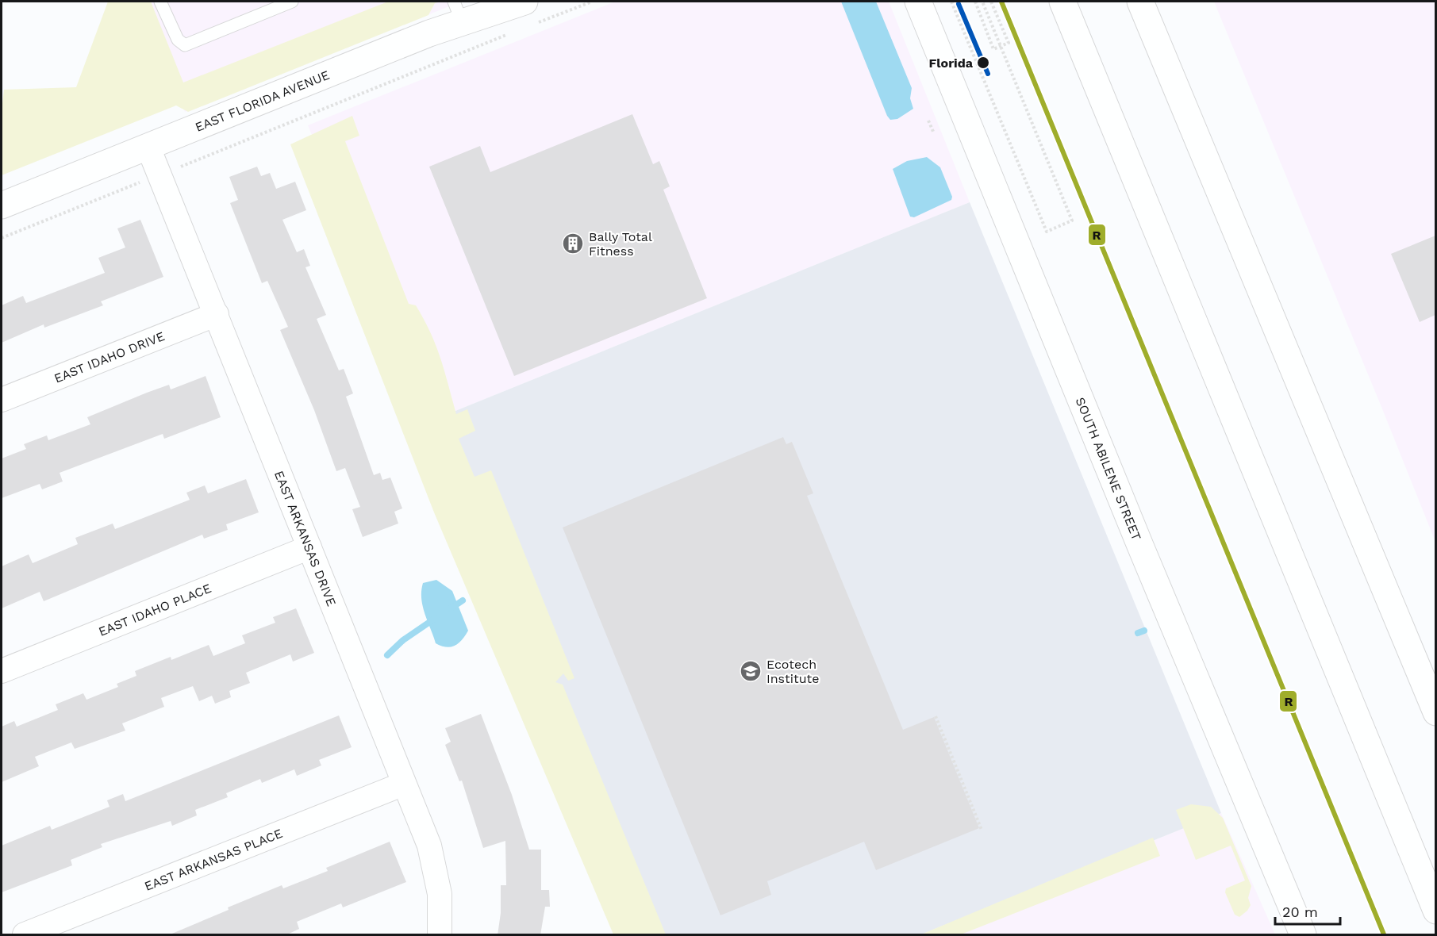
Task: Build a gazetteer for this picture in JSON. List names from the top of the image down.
{
  "streets": {
    "main road": ["EAST FLORIDA AVENUE", "SOUTH ABILENE STREET"],
    "street": [
      "EAST IDAHO DRIVE",
      "EAST ARKANSAS DRIVE",
      "EAST IDAHO PLACE",
      "EAST ARKANSAS PLACE"
    ]
  },
  "crossings": [
    ["EAST FLORIDA AVENUE", "EAST ARKANSAS DRIVE"],
    ["EAST IDAHO DRIVE", "EAST ARKANSAS DRIVE"],
    ["EAST ARKANSAS DRIVE", "EAST IDAHO PLACE"],
    ["EAST ARKANSAS DRIVE", "EAST ARKANSAS PLACE"]
  ],
  "places": {
    "other": ["Florida"],
    "building": ["Bally Total Fitness"],
    "school or university": ["Ecotech Institute"]
  },
  "lines": ["transit line R"],
  "scale_bar": "20 m"
}
